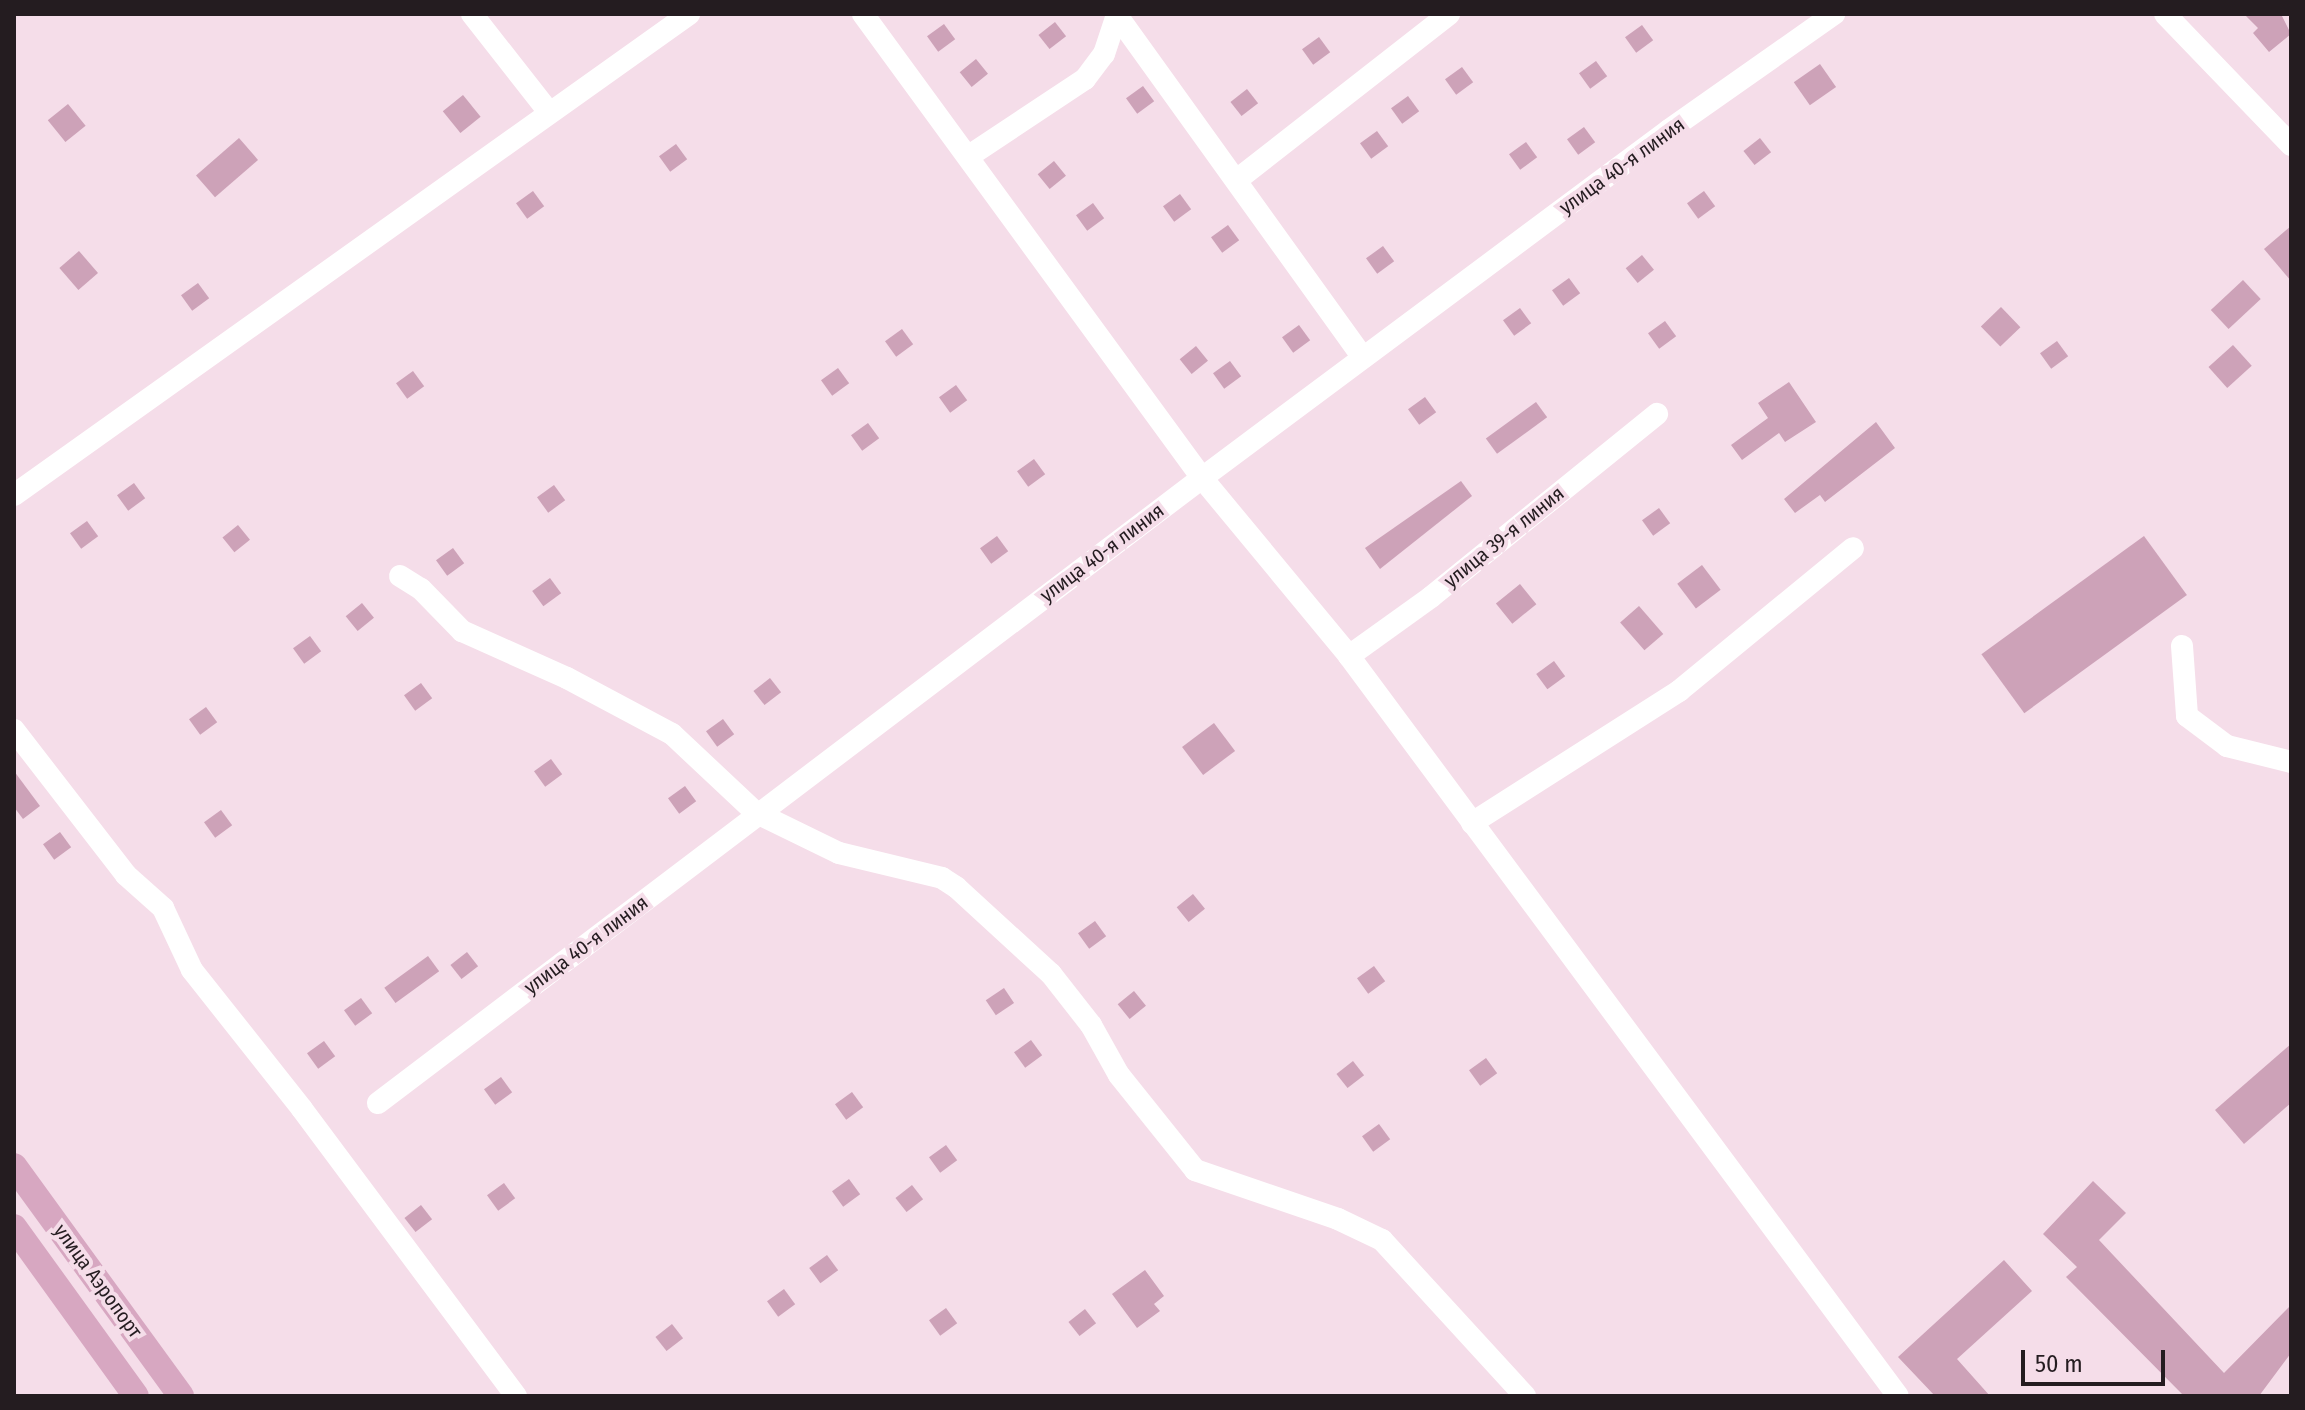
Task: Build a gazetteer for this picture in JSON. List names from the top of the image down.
{
  "streets": {
    "main road": ["улица Аэропорт"],
    "street": ["улица 40-я линия", "улица 39-я линия"]
  },
  "scale_bar": "50 m"
}
